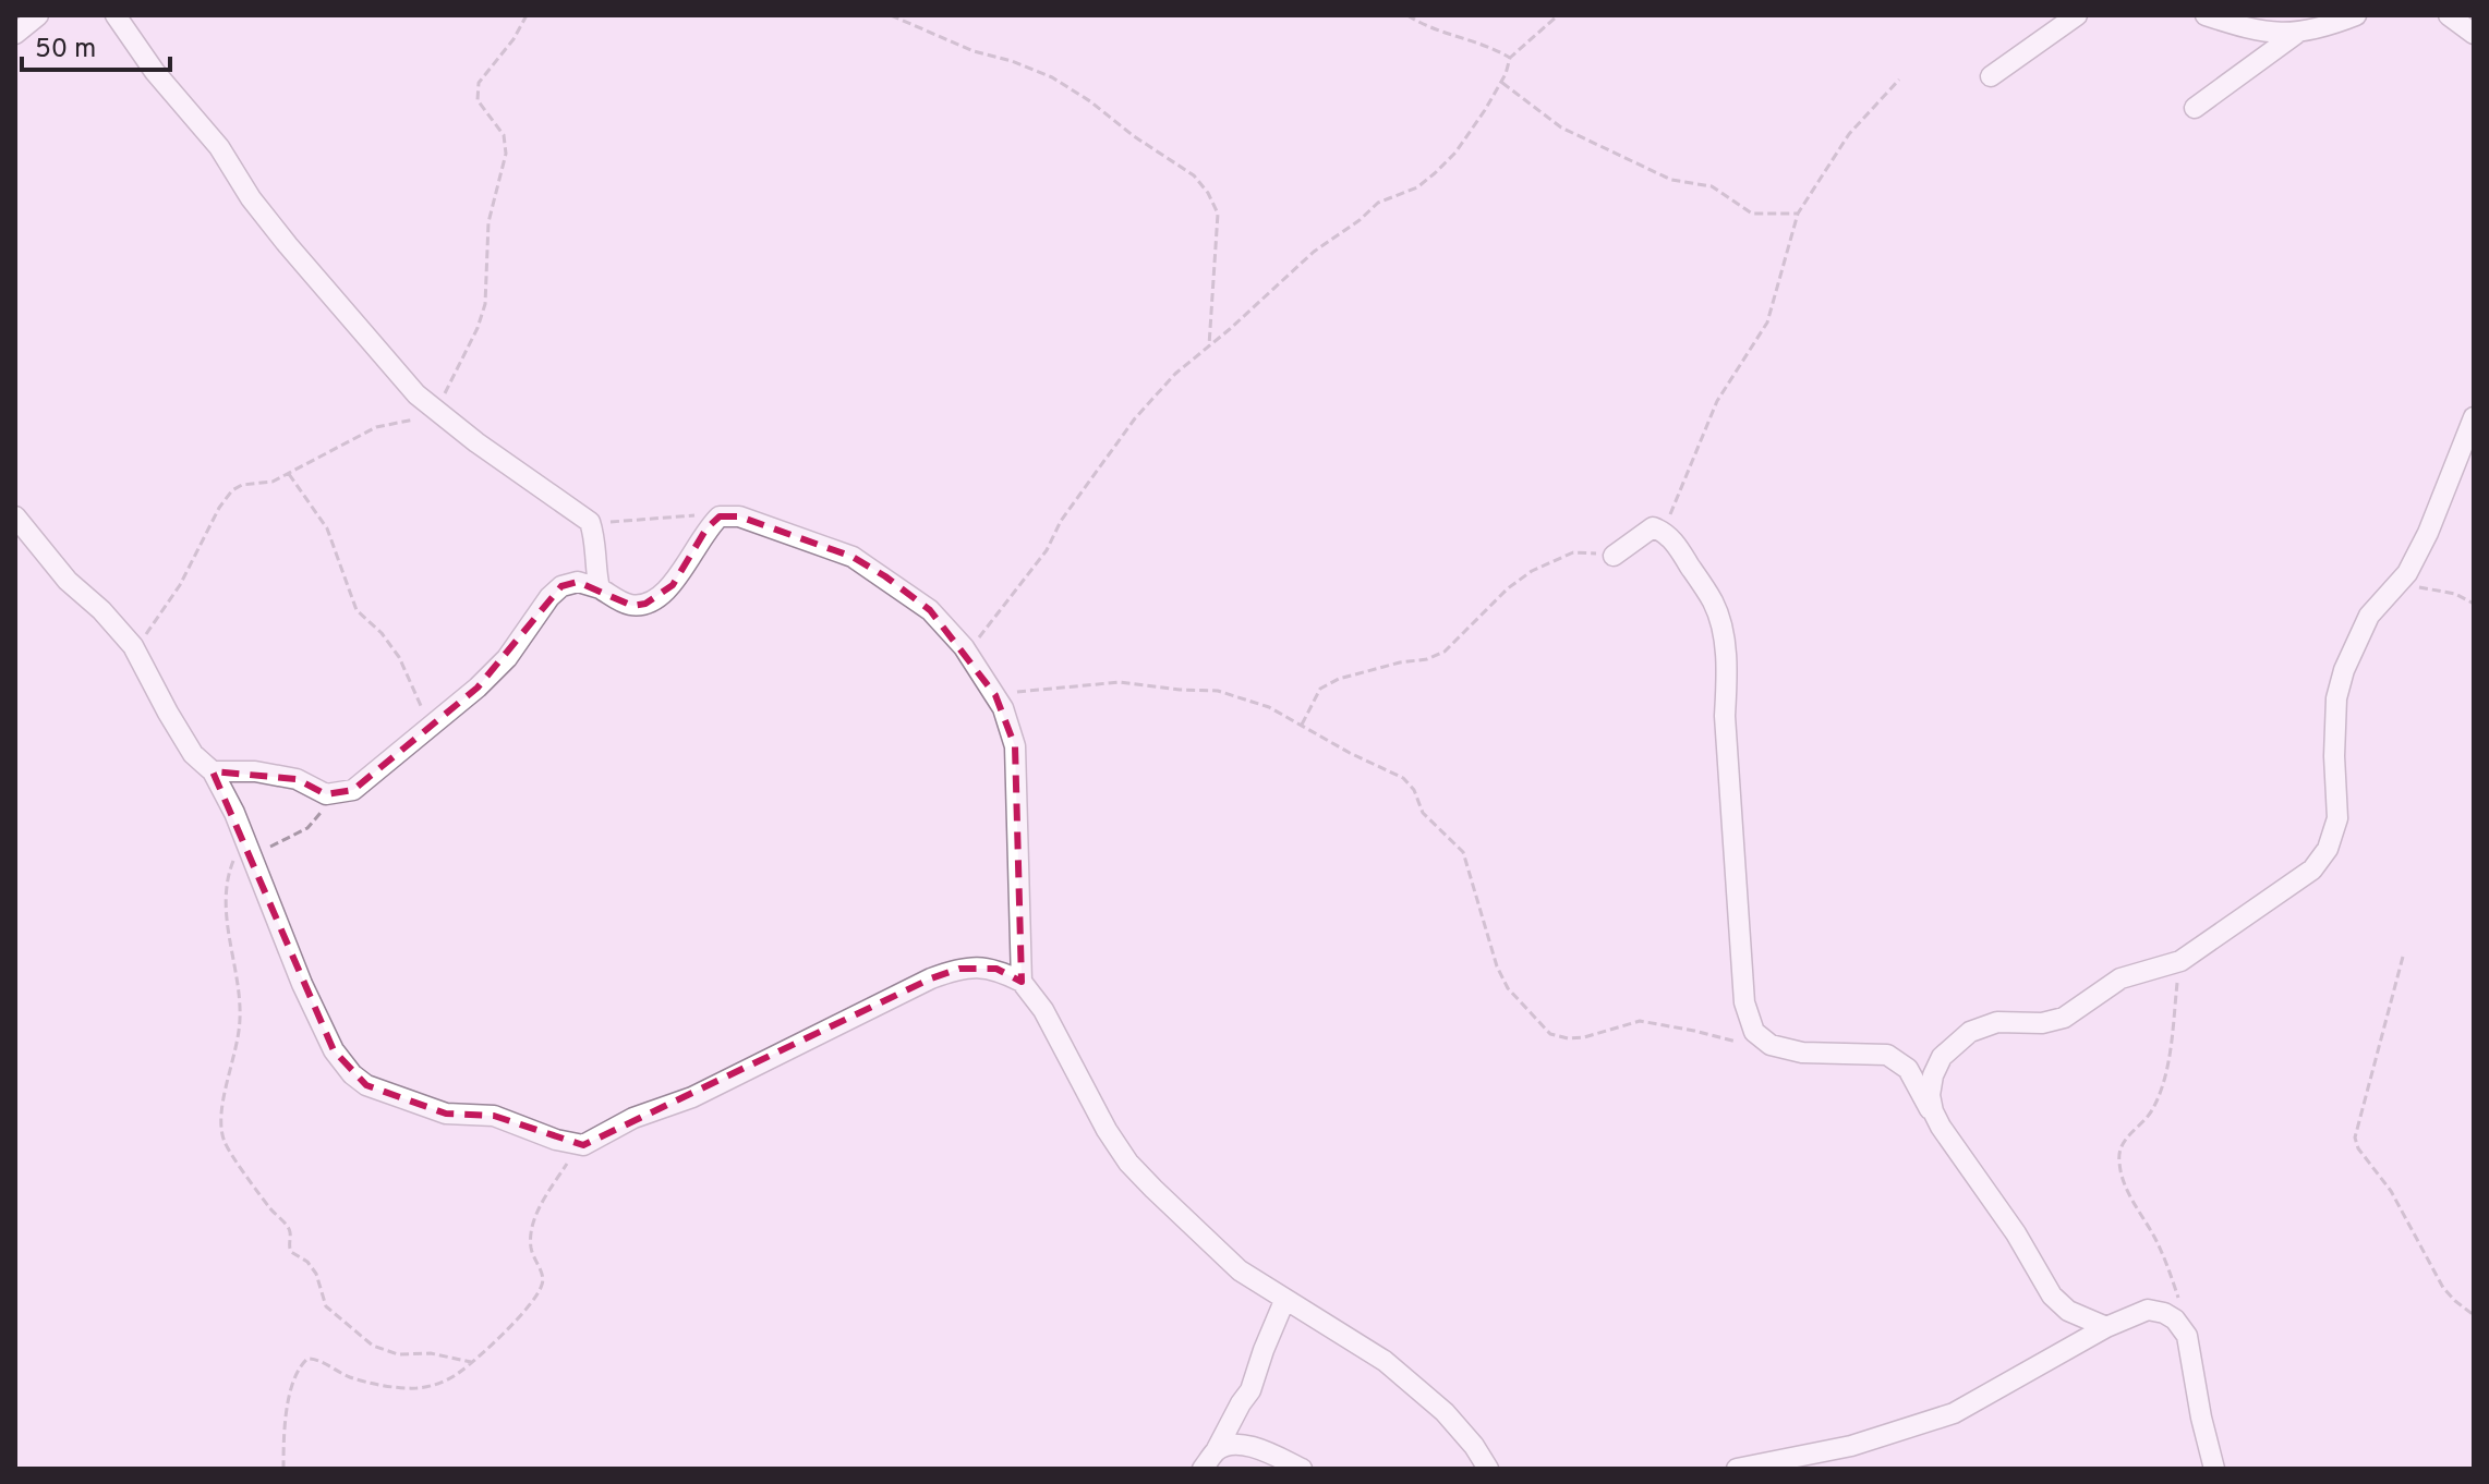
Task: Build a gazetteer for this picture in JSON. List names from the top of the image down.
{
  "scale_bar": "50 m"
}
